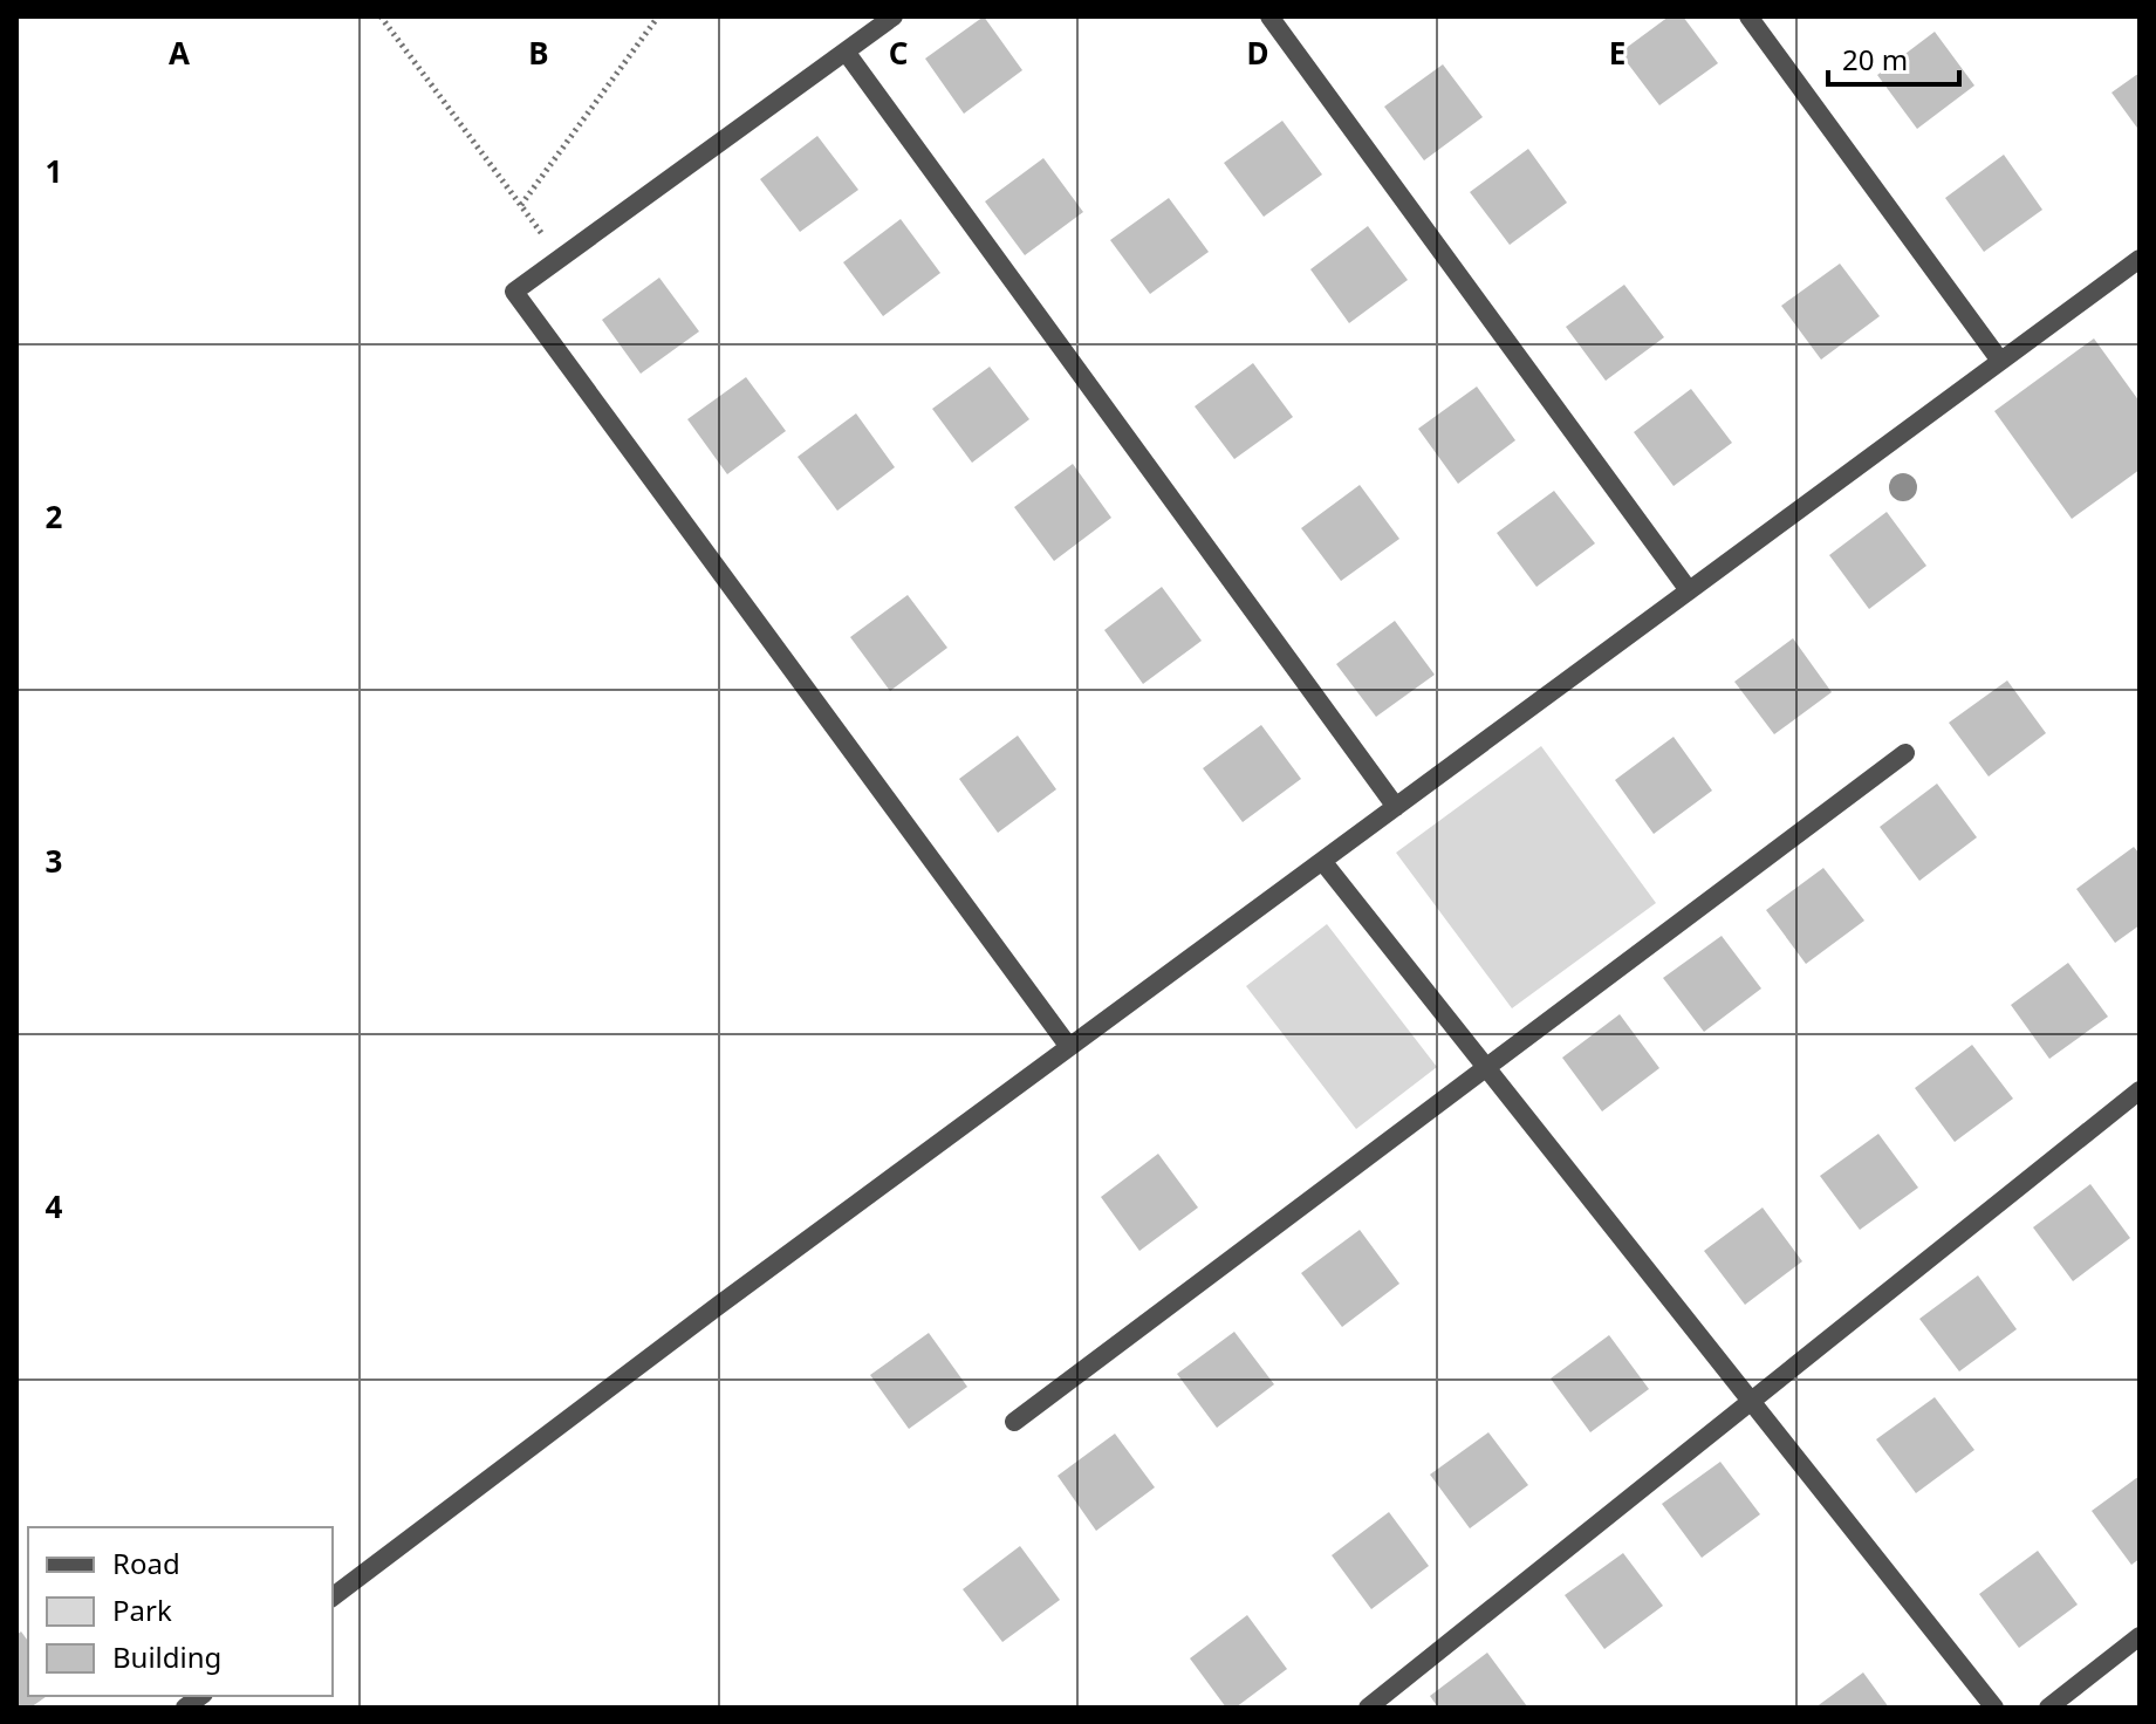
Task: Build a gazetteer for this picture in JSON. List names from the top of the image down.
{
  "legend": ["Road", "Park", "Building"],
  "scale_bar": "20 m",
  "grid": {
    "columns": [
      "A",
      "B",
      "C",
      "D",
      "E"
    ],
    "rows": [
      "1",
      "2",
      "3",
      "4"
    ]
  }
}
